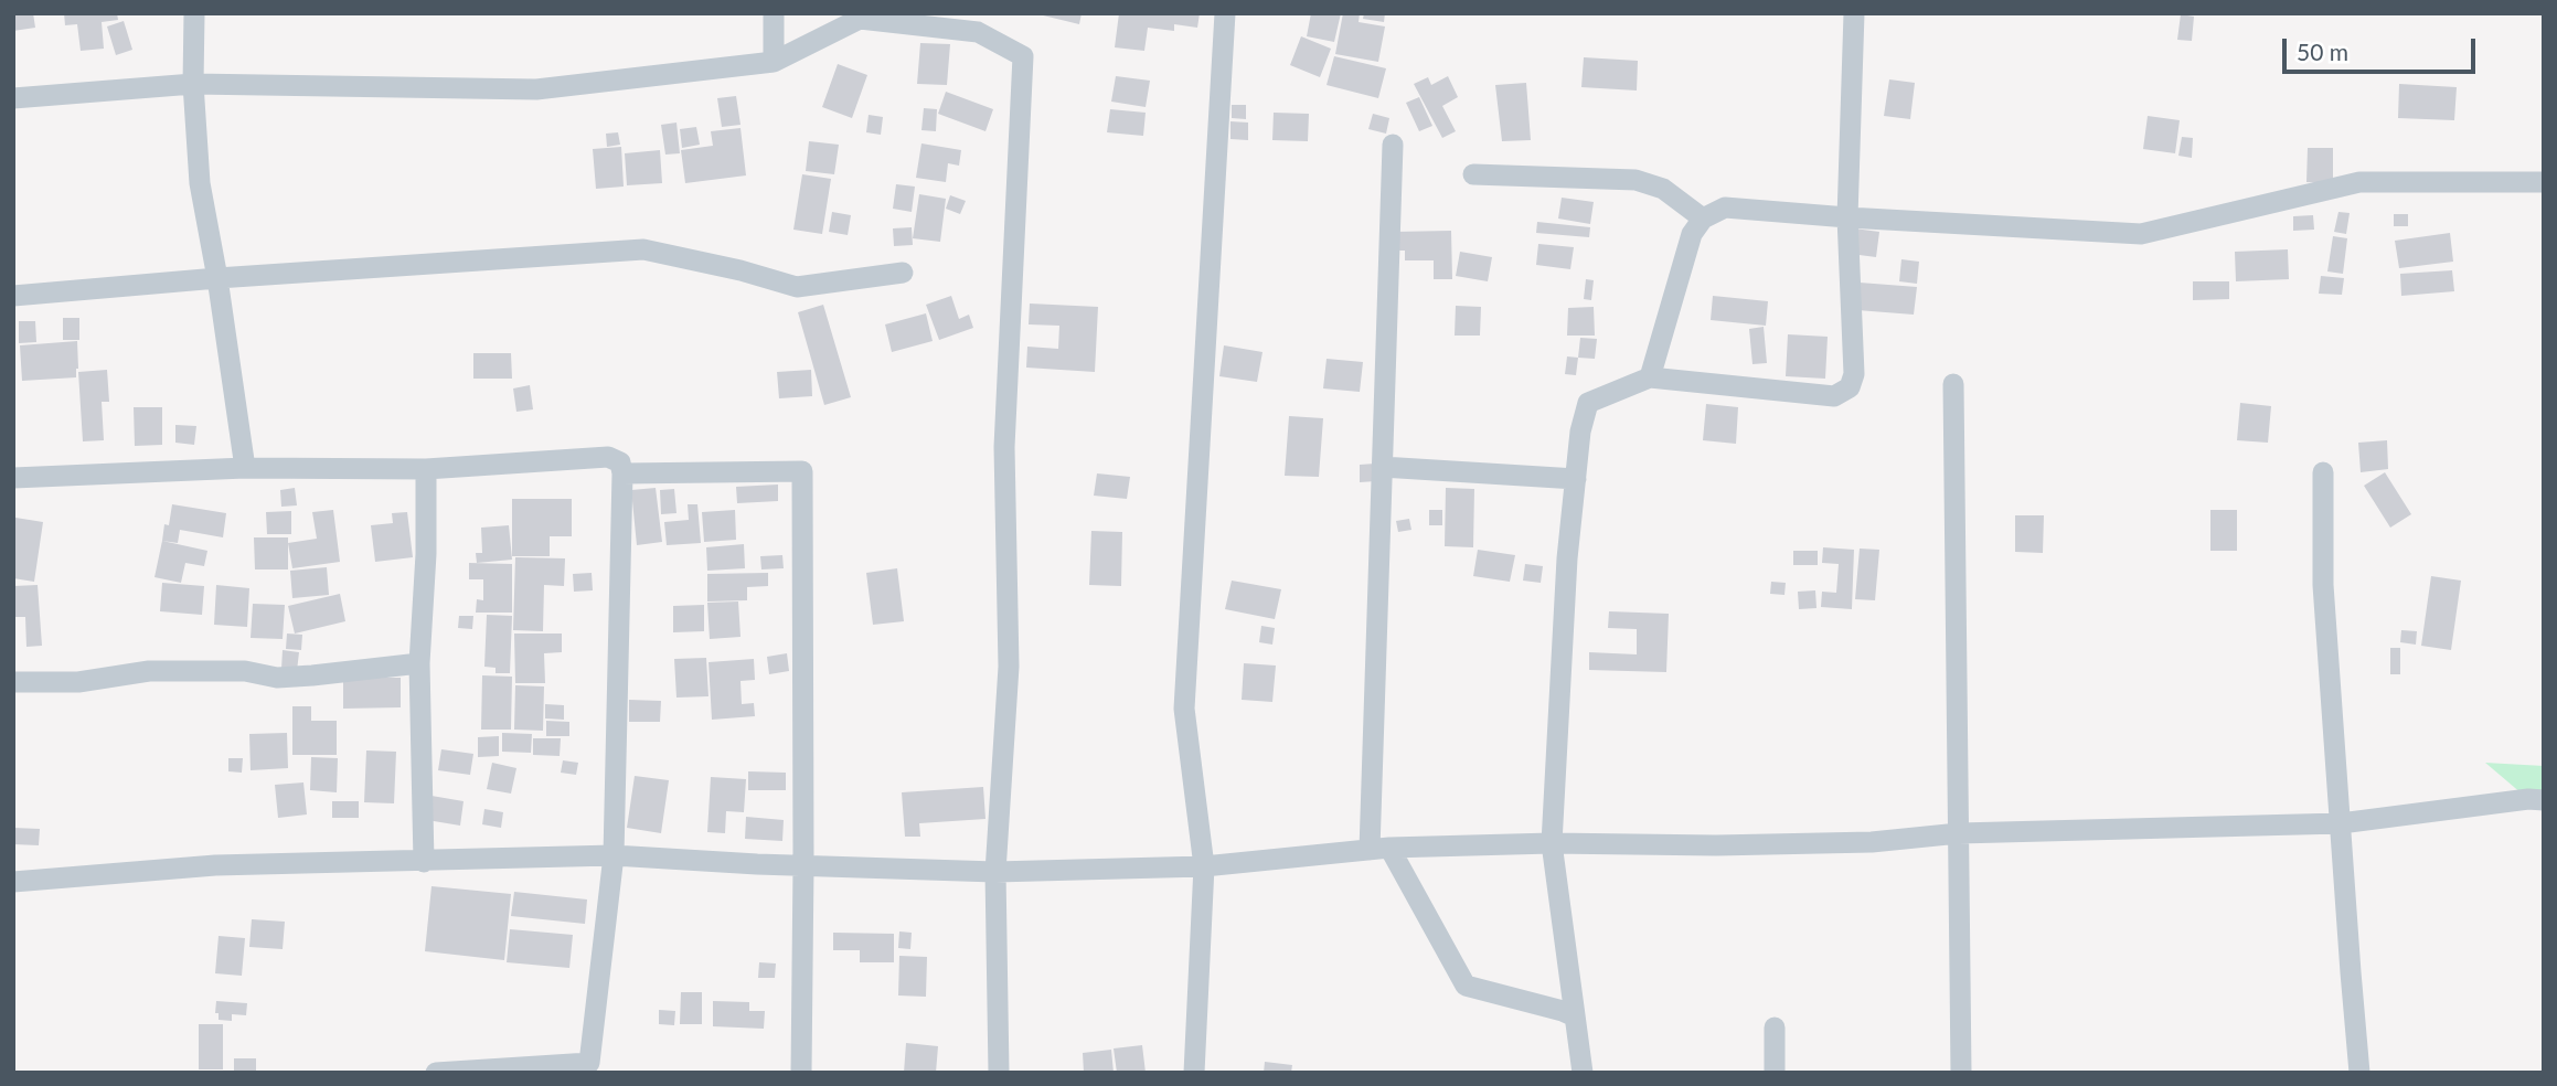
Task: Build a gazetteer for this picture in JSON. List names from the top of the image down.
{
  "scale_bar": "50 m"
}
